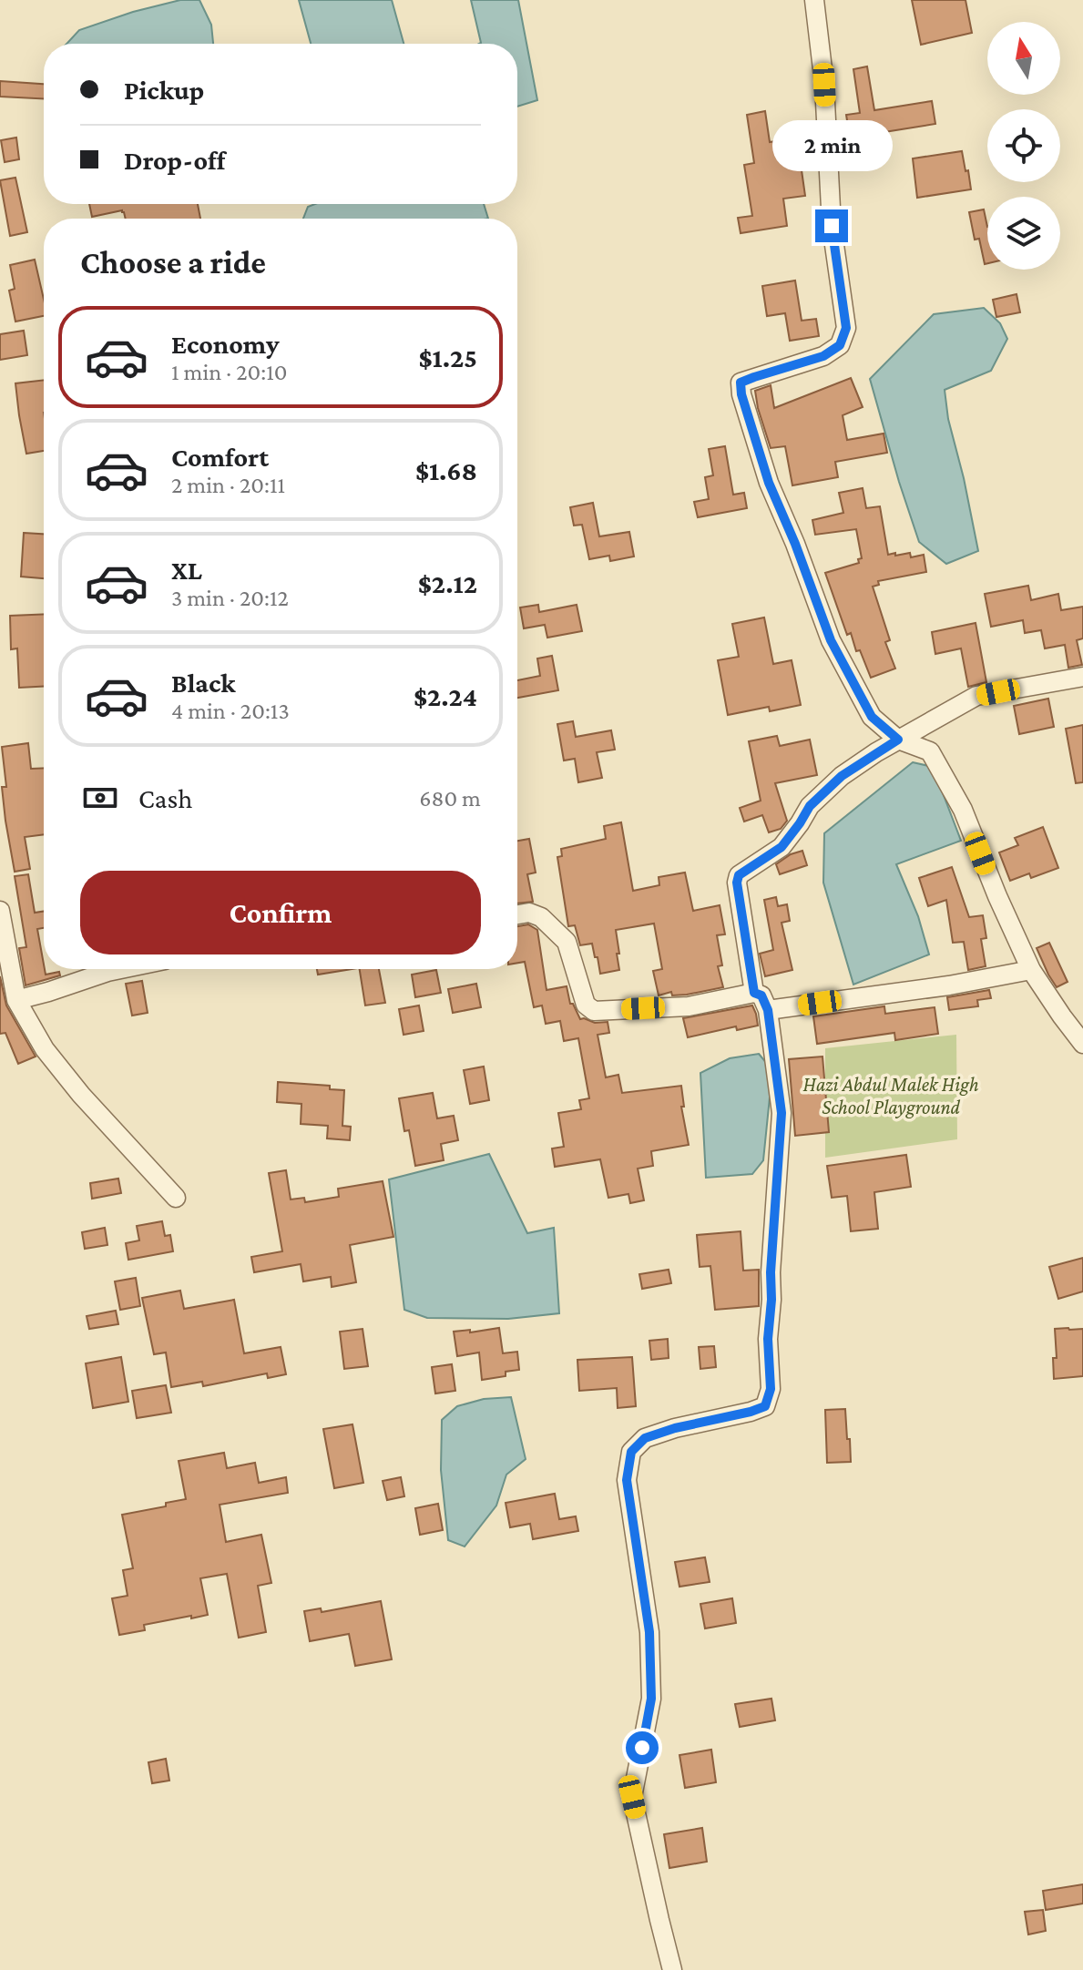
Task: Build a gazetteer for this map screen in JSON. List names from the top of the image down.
{
  "parks": ["Hazi Abdul Malek High School Playground"],
  "north": "top",
  "page": {
    "banner": ["Pickup", "Drop-off"],
    "bubble": "2 min",
    "heading": "Choose a ride",
    "list": [
      {
        "name": "Economy",
        "note": "1 min · 20:10",
        "value": "$1.25"
      },
      {
        "name": "Comfort",
        "note": "2 min · 20:11",
        "value": "$1.68"
      },
      {
        "name": "XL",
        "note": "3 min · 20:12",
        "value": "$2.12"
      },
      {
        "name": "Black",
        "note": "4 min · 20:13",
        "value": "$2.24"
      }
    ],
    "pay": ["Cash", "680 m"],
    "buttons": "Confirm"
  }
}
